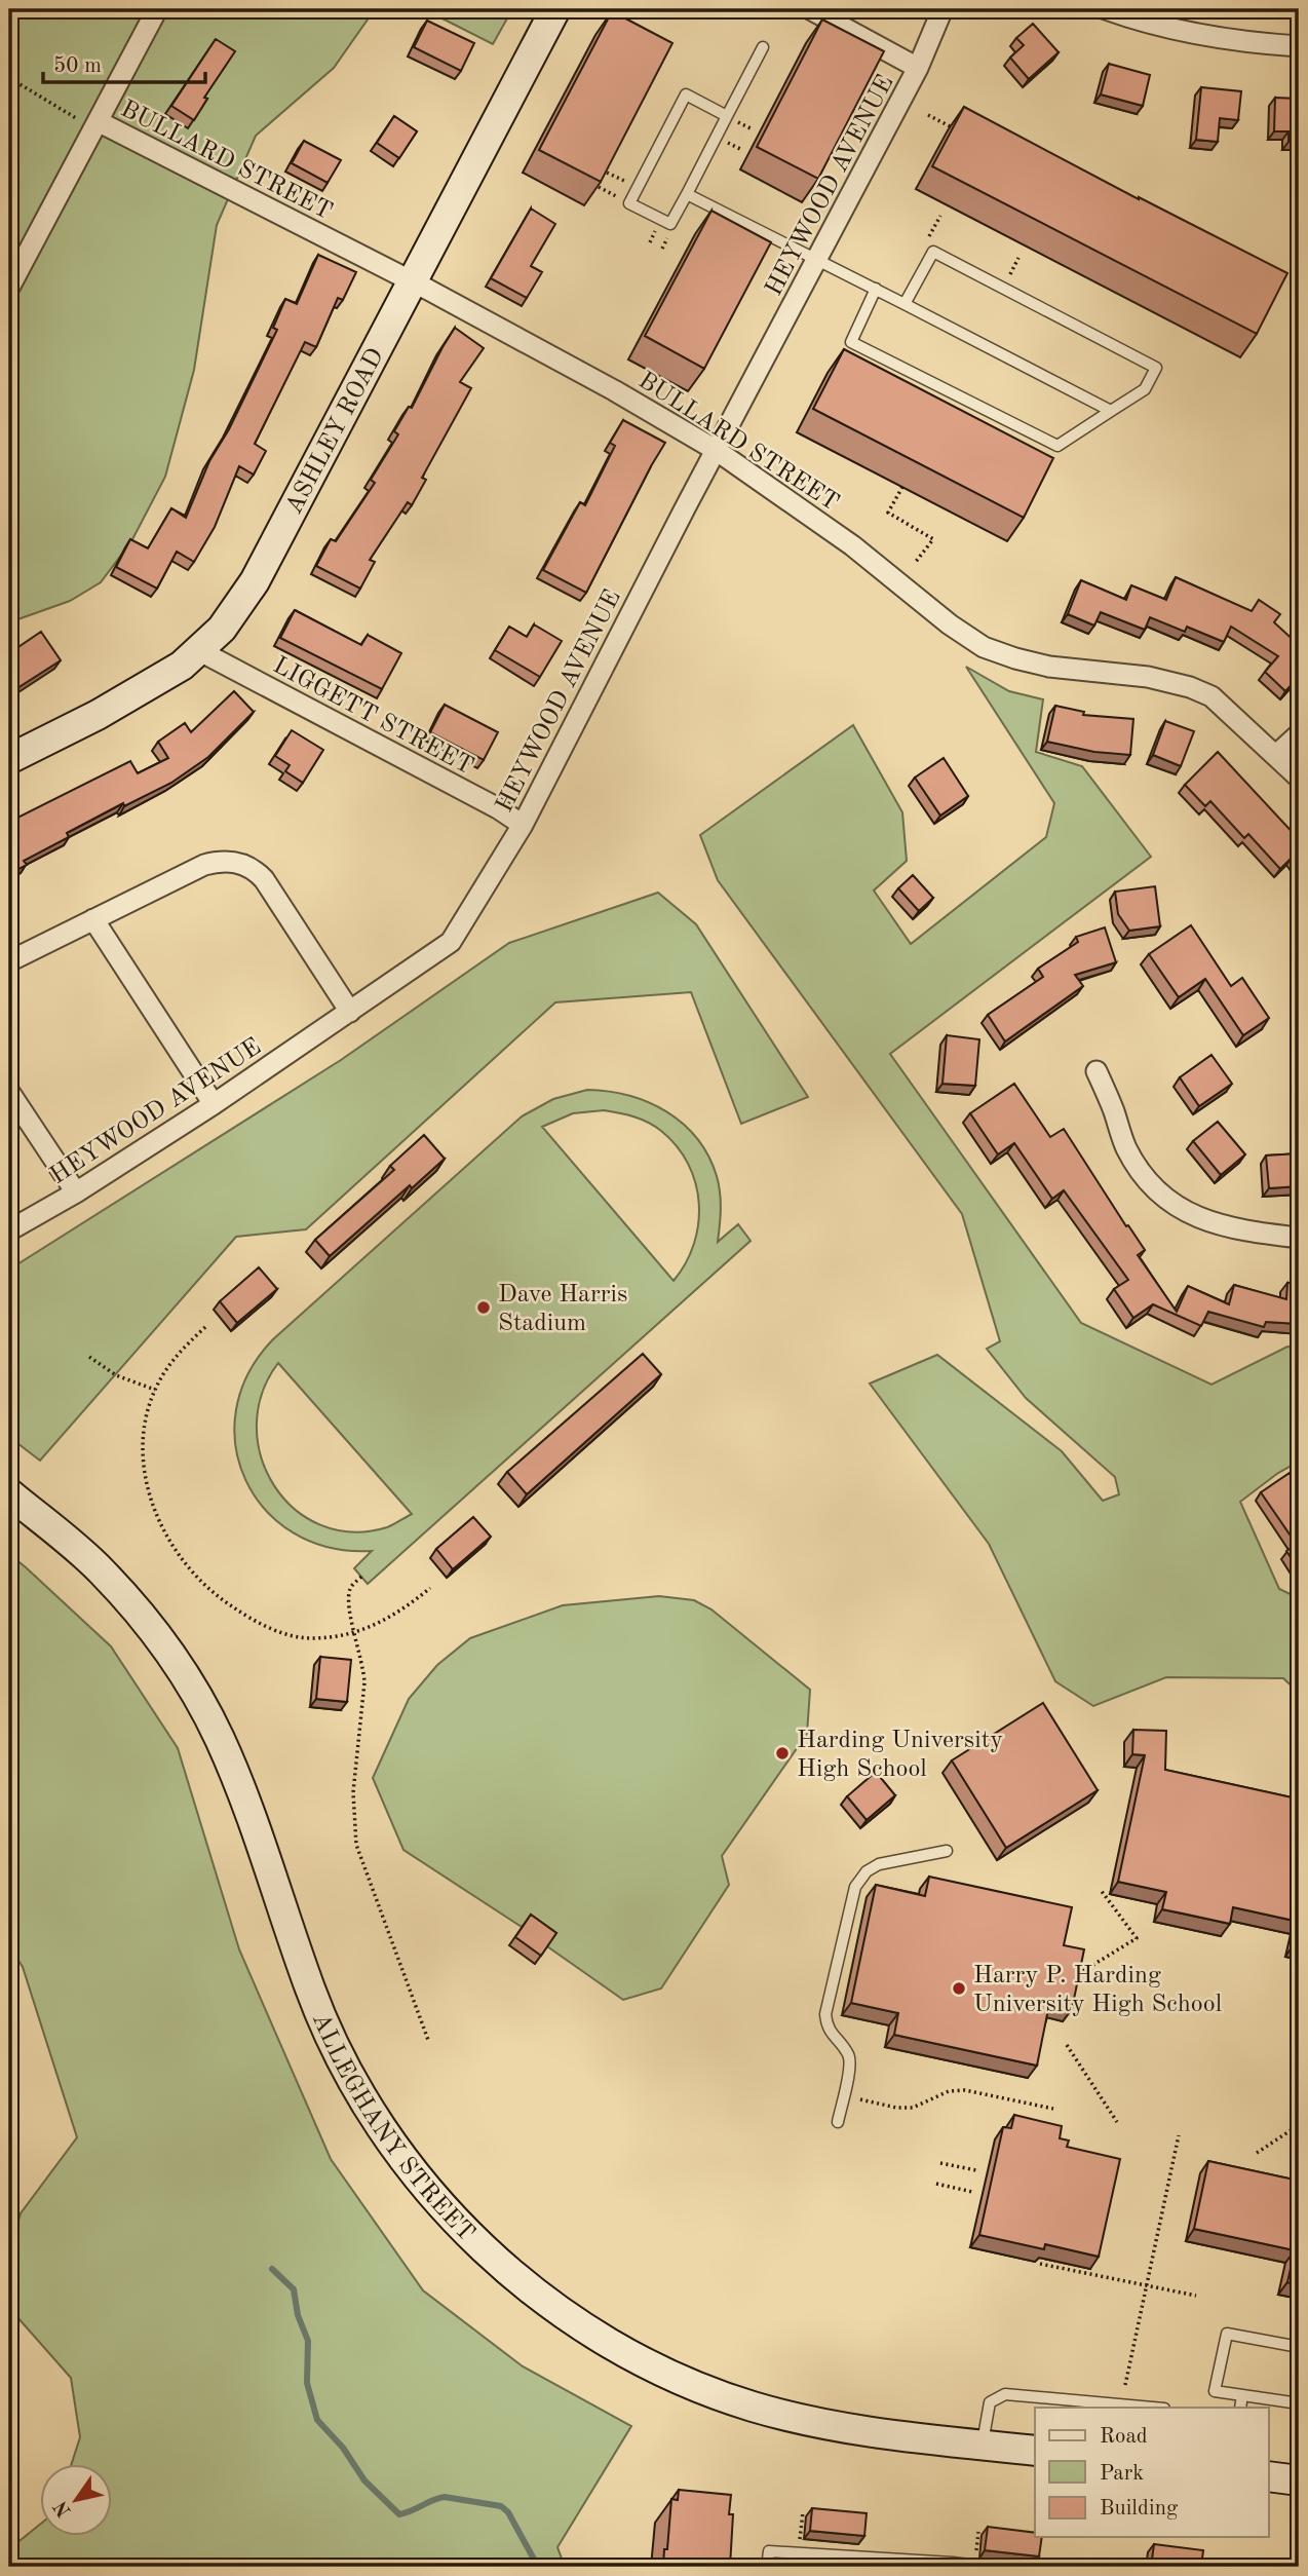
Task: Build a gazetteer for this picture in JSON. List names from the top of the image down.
{
  "streets": {
    "street": [
      "BULLARD STREET",
      "HEYWOOD AVENUE",
      "ASHLEY ROAD",
      "LIGGETT STREET",
      "ALLEGHANY STREET"
    ]
  },
  "crossings": [
    ["BULLARD STREET", "HEYWOOD AVENUE"],
    ["BULLARD STREET", "ASHLEY ROAD"],
    ["HEYWOOD AVENUE", "LIGGETT STREET"],
    ["ASHLEY ROAD", "LIGGETT STREET"]
  ],
  "places": ["Dave Harris Stadium", "Harding University High School", "Harry P. Harding University High School"],
  "legend": ["Road", "Park", "Building"],
  "scale_bar": "50 m",
  "north": "bottom left"
}
